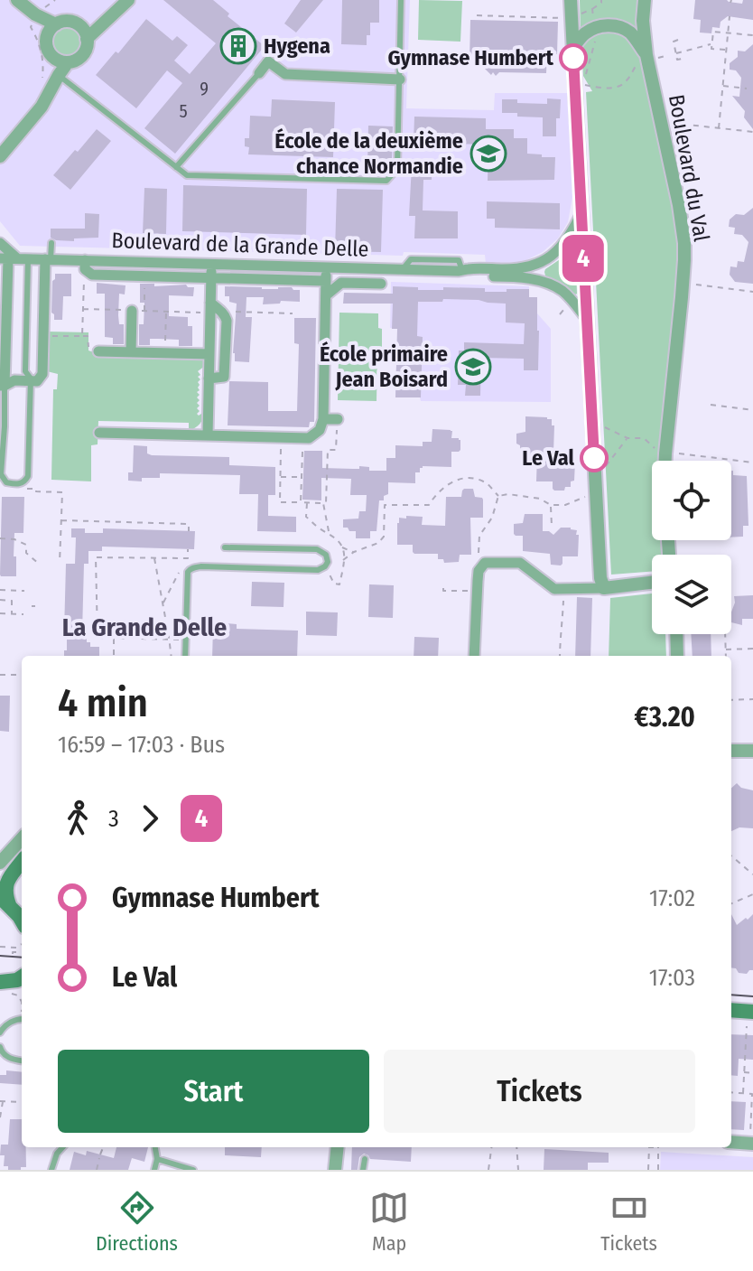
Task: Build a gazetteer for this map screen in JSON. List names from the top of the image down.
{
  "streets": {
    "street": ["Boulevard du Val", "Boulevard de la Grande Delle"]
  },
  "districts": ["La Grande Delle"],
  "places": {
    "building": ["Hygena"],
    "other": ["Gymnase Humbert", "Le Val"],
    "school or university": ["École de la deuxième chance Normandie", "École primaire Jean Boisard"]
  },
  "lines": ["bus line 4"],
  "house_numbers": ["9", "5"],
  "page": {
    "on_map": "4",
    "heading": ["4 min", "16:59 – 17:03 · Bus", "€3.20"],
    "legs": ["3", "4"],
    "list": [
      {
        "name": "Gymnase Humbert",
        "value": "17:02"
      },
      {
        "name": "Le Val",
        "value": "17:03"
      }
    ],
    "buttons": ["Start", "Tickets"],
    "tabs": ["Directions", "Map", "Tickets"]
  }
}
